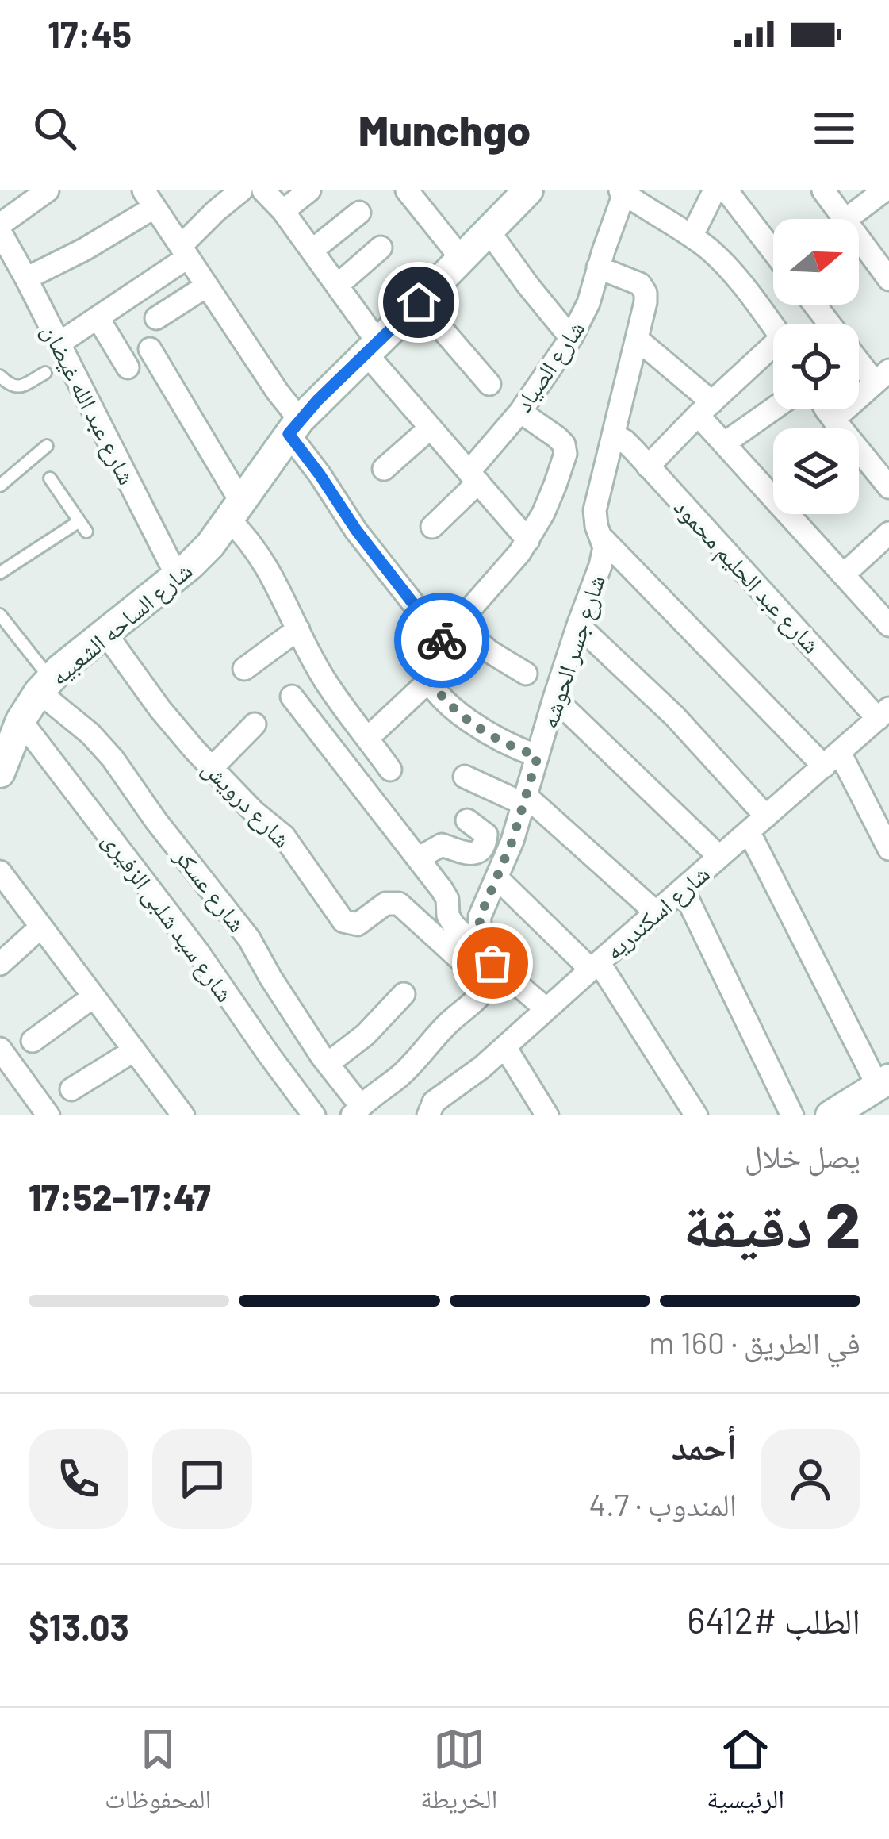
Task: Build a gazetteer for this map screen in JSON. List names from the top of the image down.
{
  "streets": {
    "main road": ["شارع الساحه الشعبيه"],
    "street": [
      "شارع الصياد",
      "شارع عبد الله غيضان",
      "شارع عبد الحليم محمود",
      "شارع جسر الحوشه",
      "شارع درويش",
      "شارع عسكر",
      "شارع اسكندريه",
      "شارع سيد شلبى الزفيرى"
    ]
  },
  "crossings": [
    ["شارع الصياد", "شارع جسر الحوشه"],
    ["شارع عبد الله غيضان", "شارع الساحه الشعبيه"],
    ["شارع عبد الحليم محمود", "شارع جسر الحوشه"],
    ["شارع عبد الحليم محمود", "شارع اسكندريه"],
    ["شارع الساحه الشعبيه", "شارع درويش"],
    ["شارع الساحه الشعبيه", "شارع عسكر"],
    ["شارع الساحه الشعبيه", "شارع سيد شلبى الزفيرى"],
    ["شارع جسر الحوشه", "شارع درويش"]
  ],
  "north": "right",
  "page": {
    "status": "17:45",
    "header": "Munchgo",
    "heading": ["2 دقيقة", "يصل خلال", "17:47–17:52"],
    "panel": [
      "أحمد",
      "المندوب · 4.7",
      "الطلب #6412",
      "$13.03"
    ],
    "bar": "في الطريق · 160 m",
    "tabs": ["الرئيسية", "الخريطة", "المحفوظات"]
  }
}
